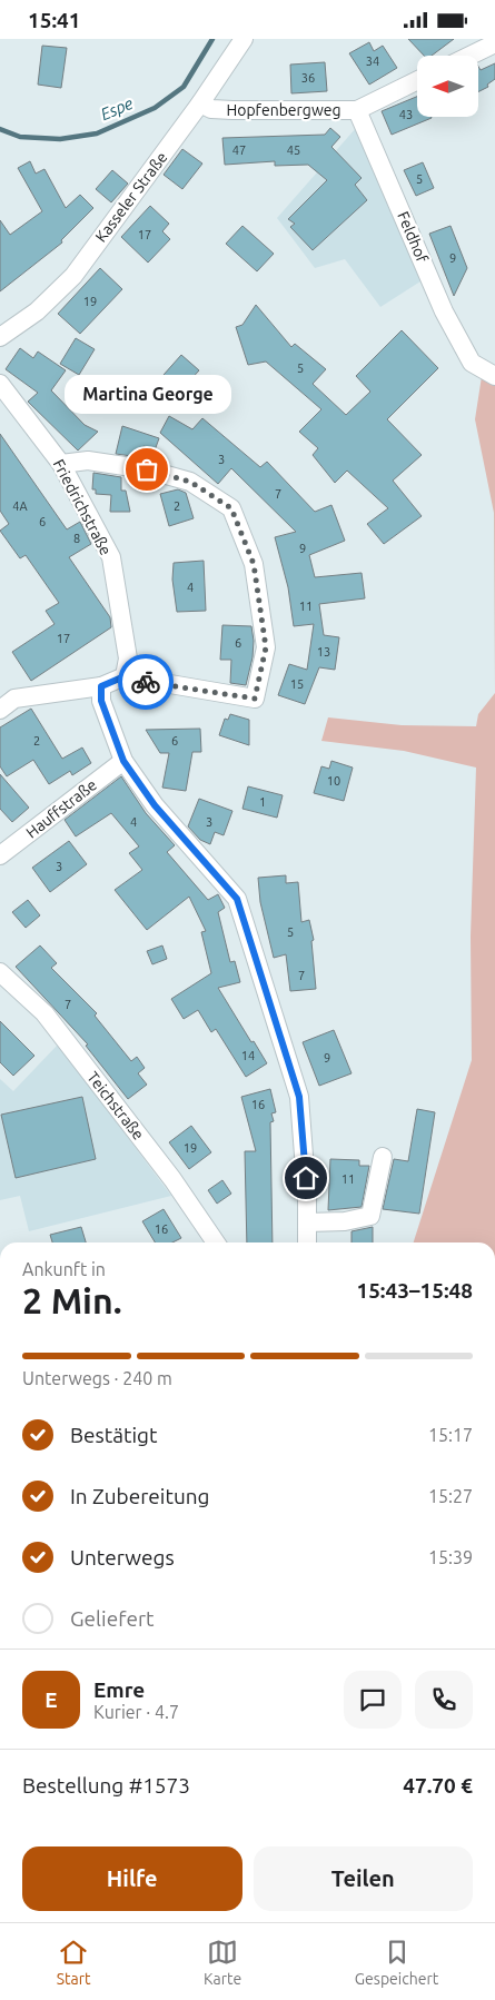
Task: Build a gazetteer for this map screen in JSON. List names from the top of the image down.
{
  "streets": {
    "street": [
      "Hopfenbergweg",
      "Kasseler Straße",
      "Feldhof",
      "Friedrichstraße",
      "Hauffstraße",
      "Teichstraße"
    ]
  },
  "crossings": [
    ["Hopfenbergweg", "Kasseler Straße"],
    ["Hopfenbergweg", "Feldhof"]
  ],
  "water": ["Espe"],
  "places": ["Martina George"],
  "house_numbers": [
    "34",
    "36",
    "43",
    "47",
    "45",
    "5",
    "17",
    "9",
    "19",
    "5",
    "3",
    "7",
    "4A",
    "2",
    "6",
    "8",
    "9",
    "4",
    "11",
    "17",
    "6",
    "13",
    "15",
    "2",
    "6",
    "10",
    "1",
    "4",
    "3",
    "3",
    "5",
    "7",
    "7",
    "14",
    "9",
    "16",
    "19",
    "11",
    "16"
  ],
  "north": "left",
  "page": {
    "status": "15:41",
    "bubble": "Martina George",
    "heading": ["2 Min.", "Ankunft in", "15:43–15:48"],
    "panel": [
      "Emre",
      "Kurier · 4.7",
      "Bestellung #1573",
      "47.70 €"
    ],
    "bar": "Unterwegs · 240 m",
    "list": [
      ["Bestätigt", "15:17"],
      ["In Zubereitung", "15:27"],
      ["Unterwegs", "15:39"],
      "Geliefert"
    ],
    "round": "E",
    "buttons": ["Hilfe", "Teilen"],
    "tabs": ["Start", "Karte", "Gespeichert"]
  }
}
